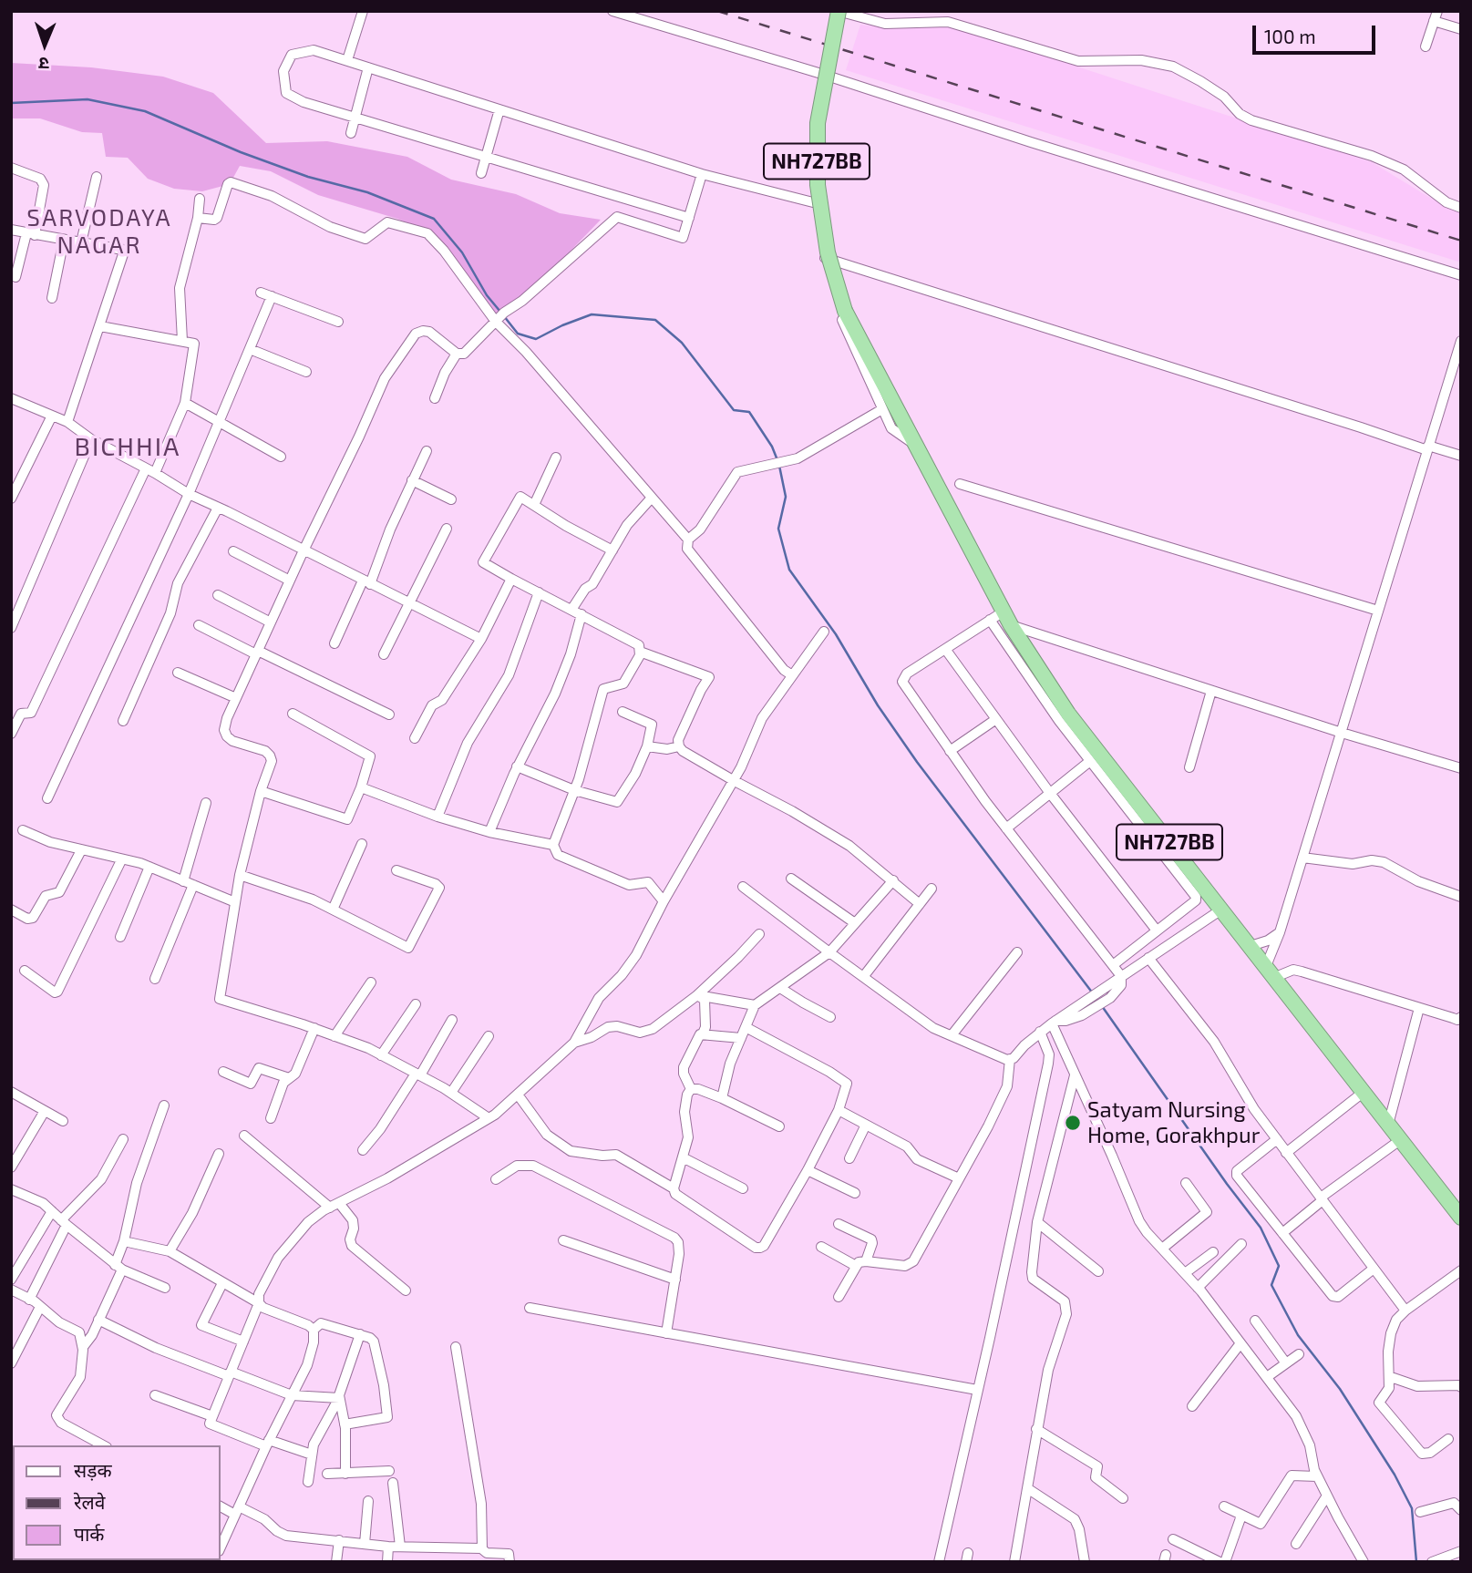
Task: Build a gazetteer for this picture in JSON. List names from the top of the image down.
{
  "streets": {
    "highway": ["NH727BB"]
  },
  "districts": ["SARVODAYA NAGAR", "BICHHIA"],
  "places": ["Satyam Nursing Home, Gorakhpur"],
  "legend": ["सड़क", "रेलवे", "पार्क"],
  "scale_bar": "100 m",
  "north": "bottom"
}
